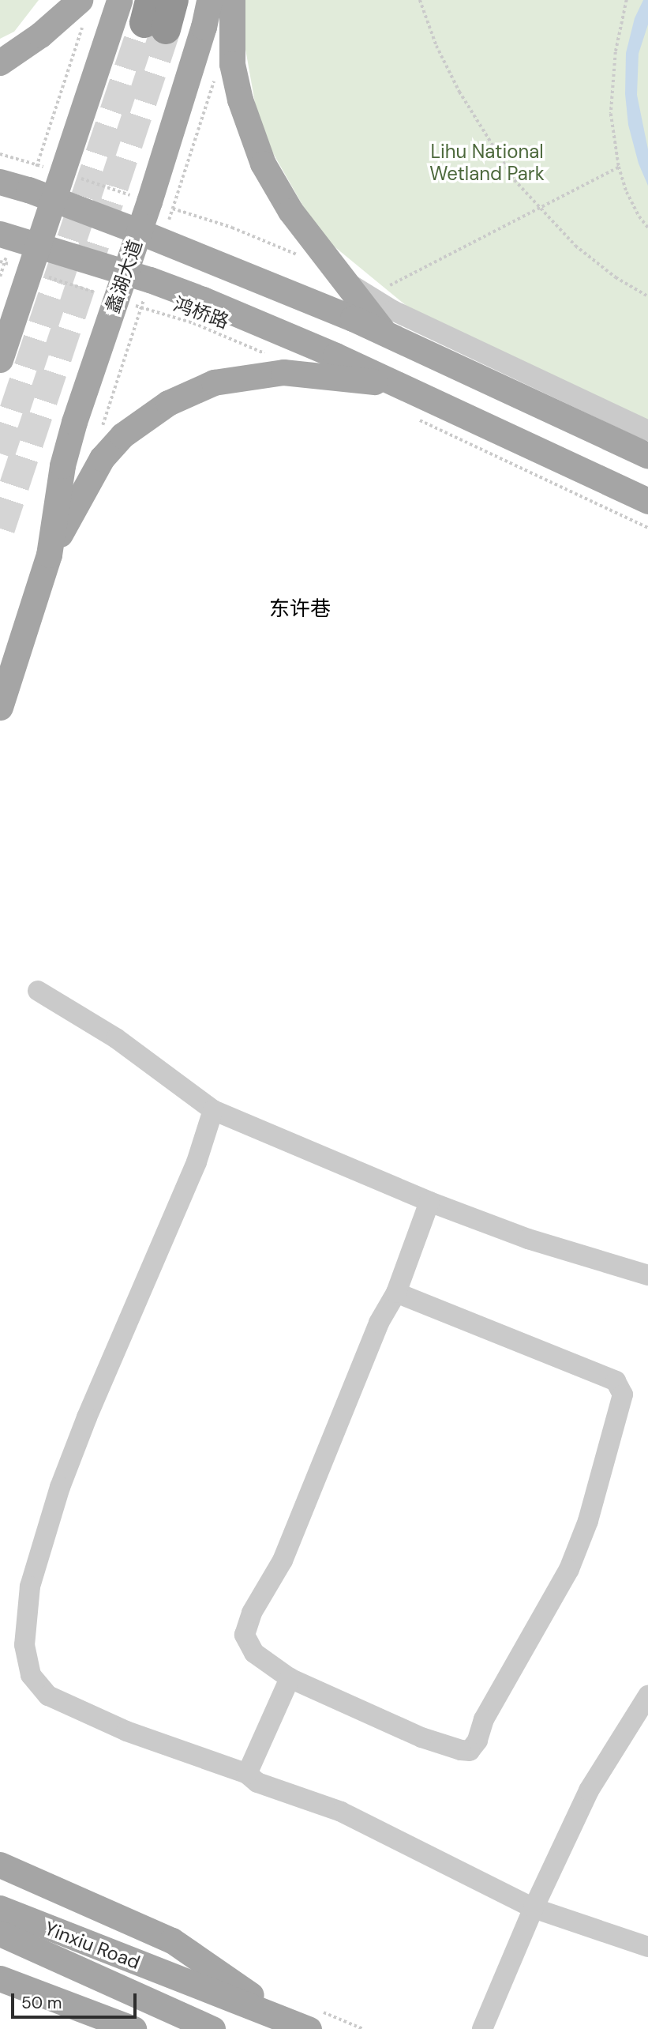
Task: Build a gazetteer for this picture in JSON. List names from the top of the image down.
{
  "streets": {
    "main road": ["蠡湖大道", "Yinxiu Road"],
    "path": ["鸿桥路"]
  },
  "crossings": [
    ["蠡湖大道", "鸿桥路"]
  ],
  "districts": ["东许巷"],
  "parks": ["Lihu National Wetland Park"],
  "scale_bar": "50 m"
}
